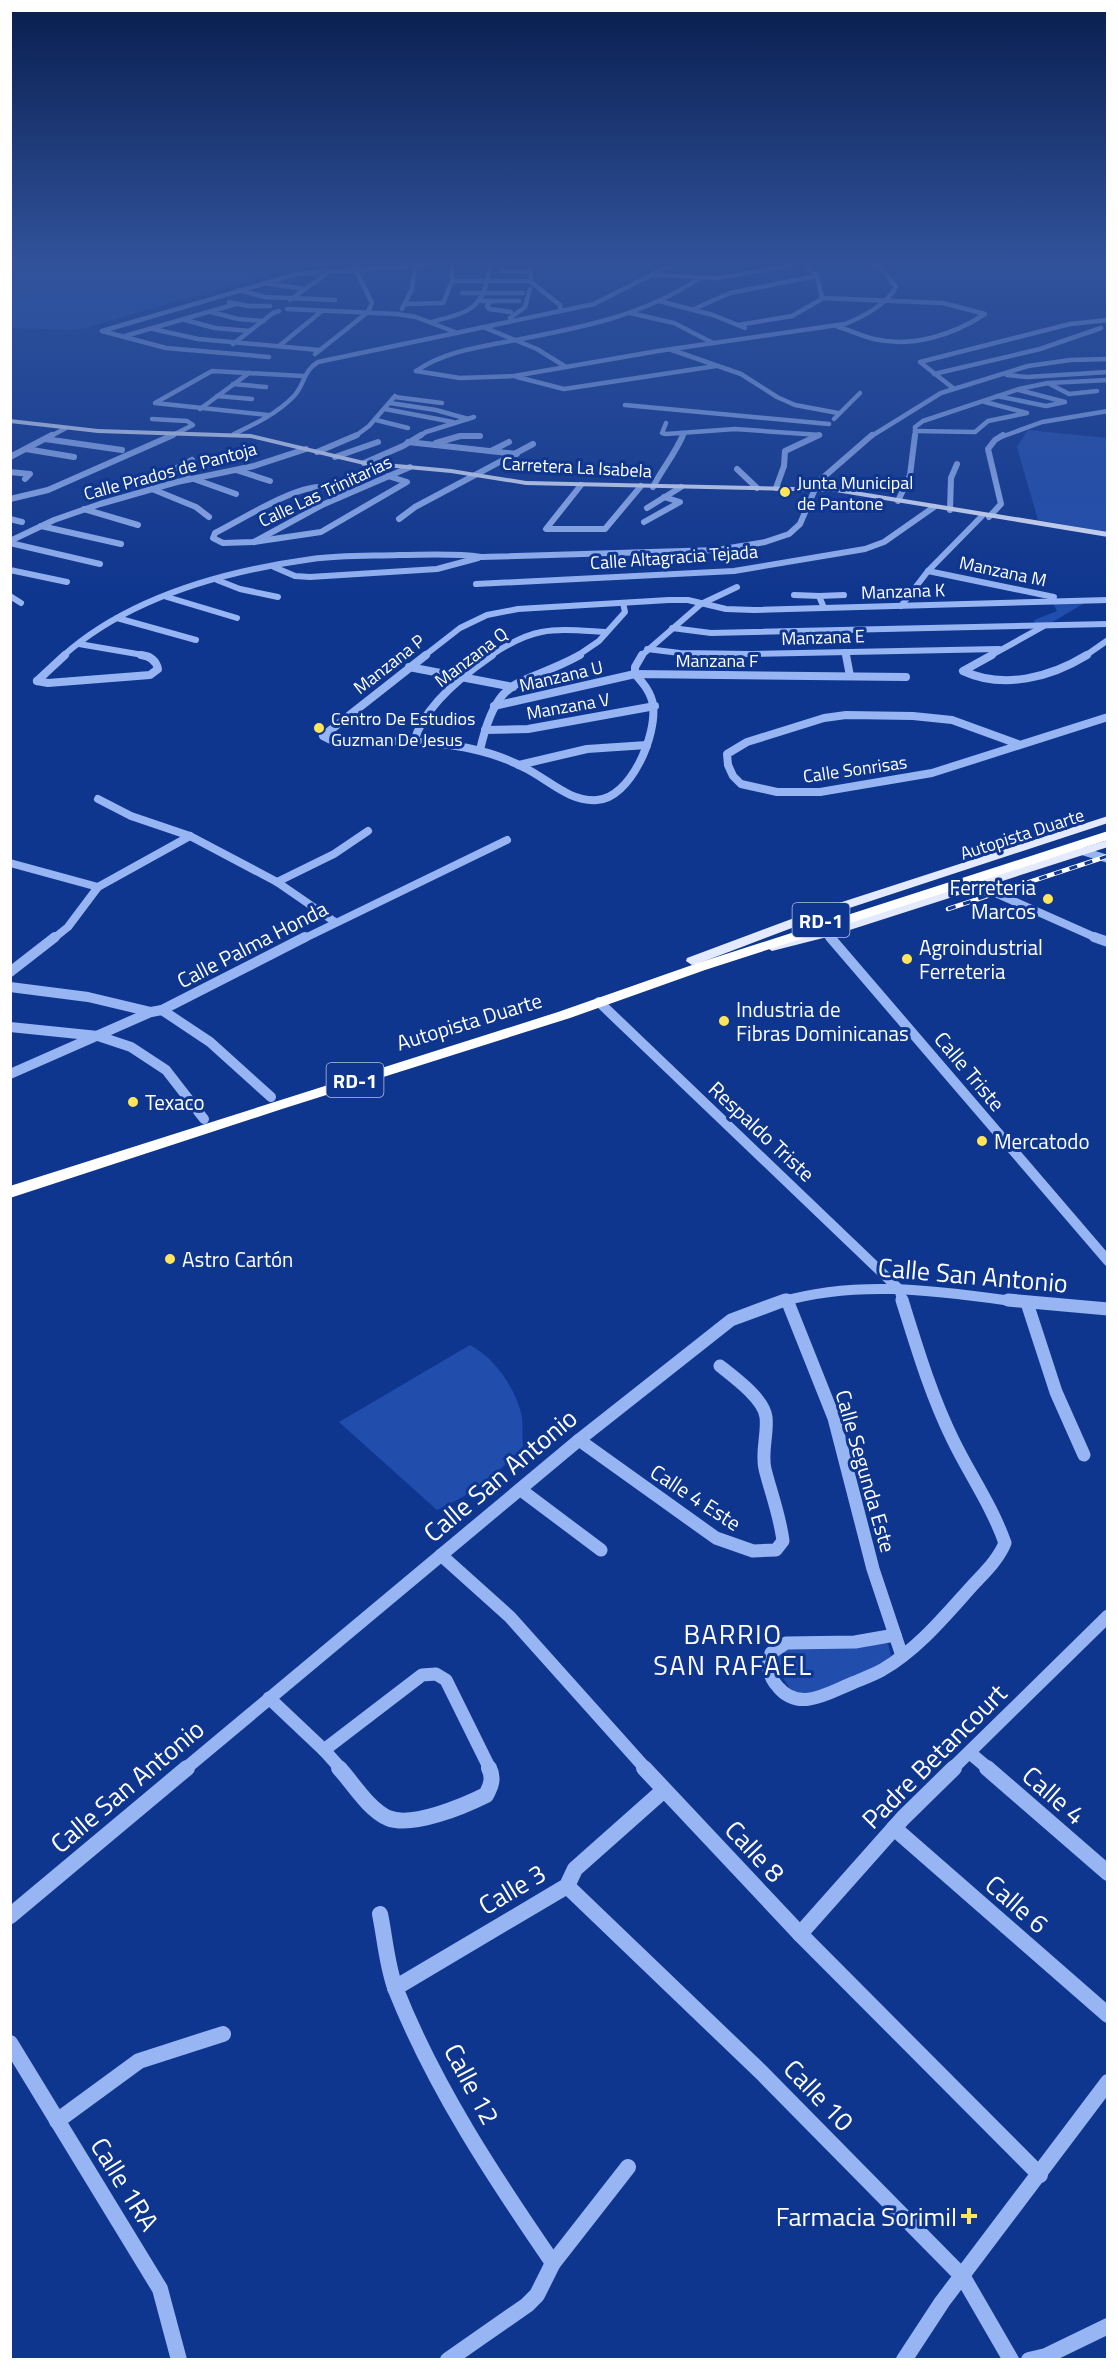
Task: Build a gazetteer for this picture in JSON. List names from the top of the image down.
{
  "streets": {
    "highway": ["Autopista Duarte", "RD-1"],
    "main road": ["Carretera La Isabela"],
    "street": [
      "Calle Prados de Pantoja",
      "Calle Las Trinitarias",
      "Calle Altagracia Tejada",
      "Manzana M",
      "Manzana K",
      "Manzana E",
      "Manzana Q",
      "Manzana F",
      "Manzana P",
      "Manzana U",
      "Manzana V",
      "Calle Sonrisas",
      "Calle Palma Honda",
      "Calle Triste",
      "Respaldo Triste",
      "Calle San Antonio",
      "Calle Segunda Este",
      "Calle 4 Este",
      "Padre Betancourt",
      "Calle 4",
      "Calle 8",
      "Calle 3",
      "Calle 6",
      "Calle 12",
      "Calle 10",
      "Calle 1RA"
    ]
  },
  "crossings": [
    ["Carretera La Isabela", "Calle Prados de Pantoja"],
    ["Carretera La Isabela", "Calle Las Trinitarias"],
    ["Carretera La Isabela", "Calle Altagracia Tejada"],
    ["Manzana M", "Manzana K"],
    ["Manzana K", "Manzana P"],
    ["Manzana Q", "Manzana P"],
    ["Manzana F", "Manzana U"],
    ["Autopista Duarte", "RD-1"],
    ["Autopista Duarte", "Respaldo Triste"],
    ["Respaldo Triste", "Calle San Antonio"],
    ["Calle San Antonio", "Calle Segunda Este"],
    ["Calle San Antonio", "Calle 4 Este"],
    ["Calle San Antonio", "Calle 8"],
    ["Padre Betancourt", "Calle 4"],
    ["Padre Betancourt", "Calle 8"],
    ["Padre Betancourt", "Calle 6"],
    ["Calle 8", "Calle 3"],
    ["Calle 3", "Calle 12"],
    ["Calle 3", "Calle 10"]
  ],
  "districts": ["BARRIO SAN RAFAEL"],
  "places": {
    "other": [
      "Junta Municipal de Pantone",
      "Centro De Estudios Guzman De Jesus",
      "Ferreteria Marcos",
      "Agroindustrial Ferreteria",
      "Industria de Fibras Dominicanas",
      "Texaco",
      "Mercatodo",
      "Astro Cartón"
    ],
    "health": ["Farmacia Sorimil"]
  }
}
